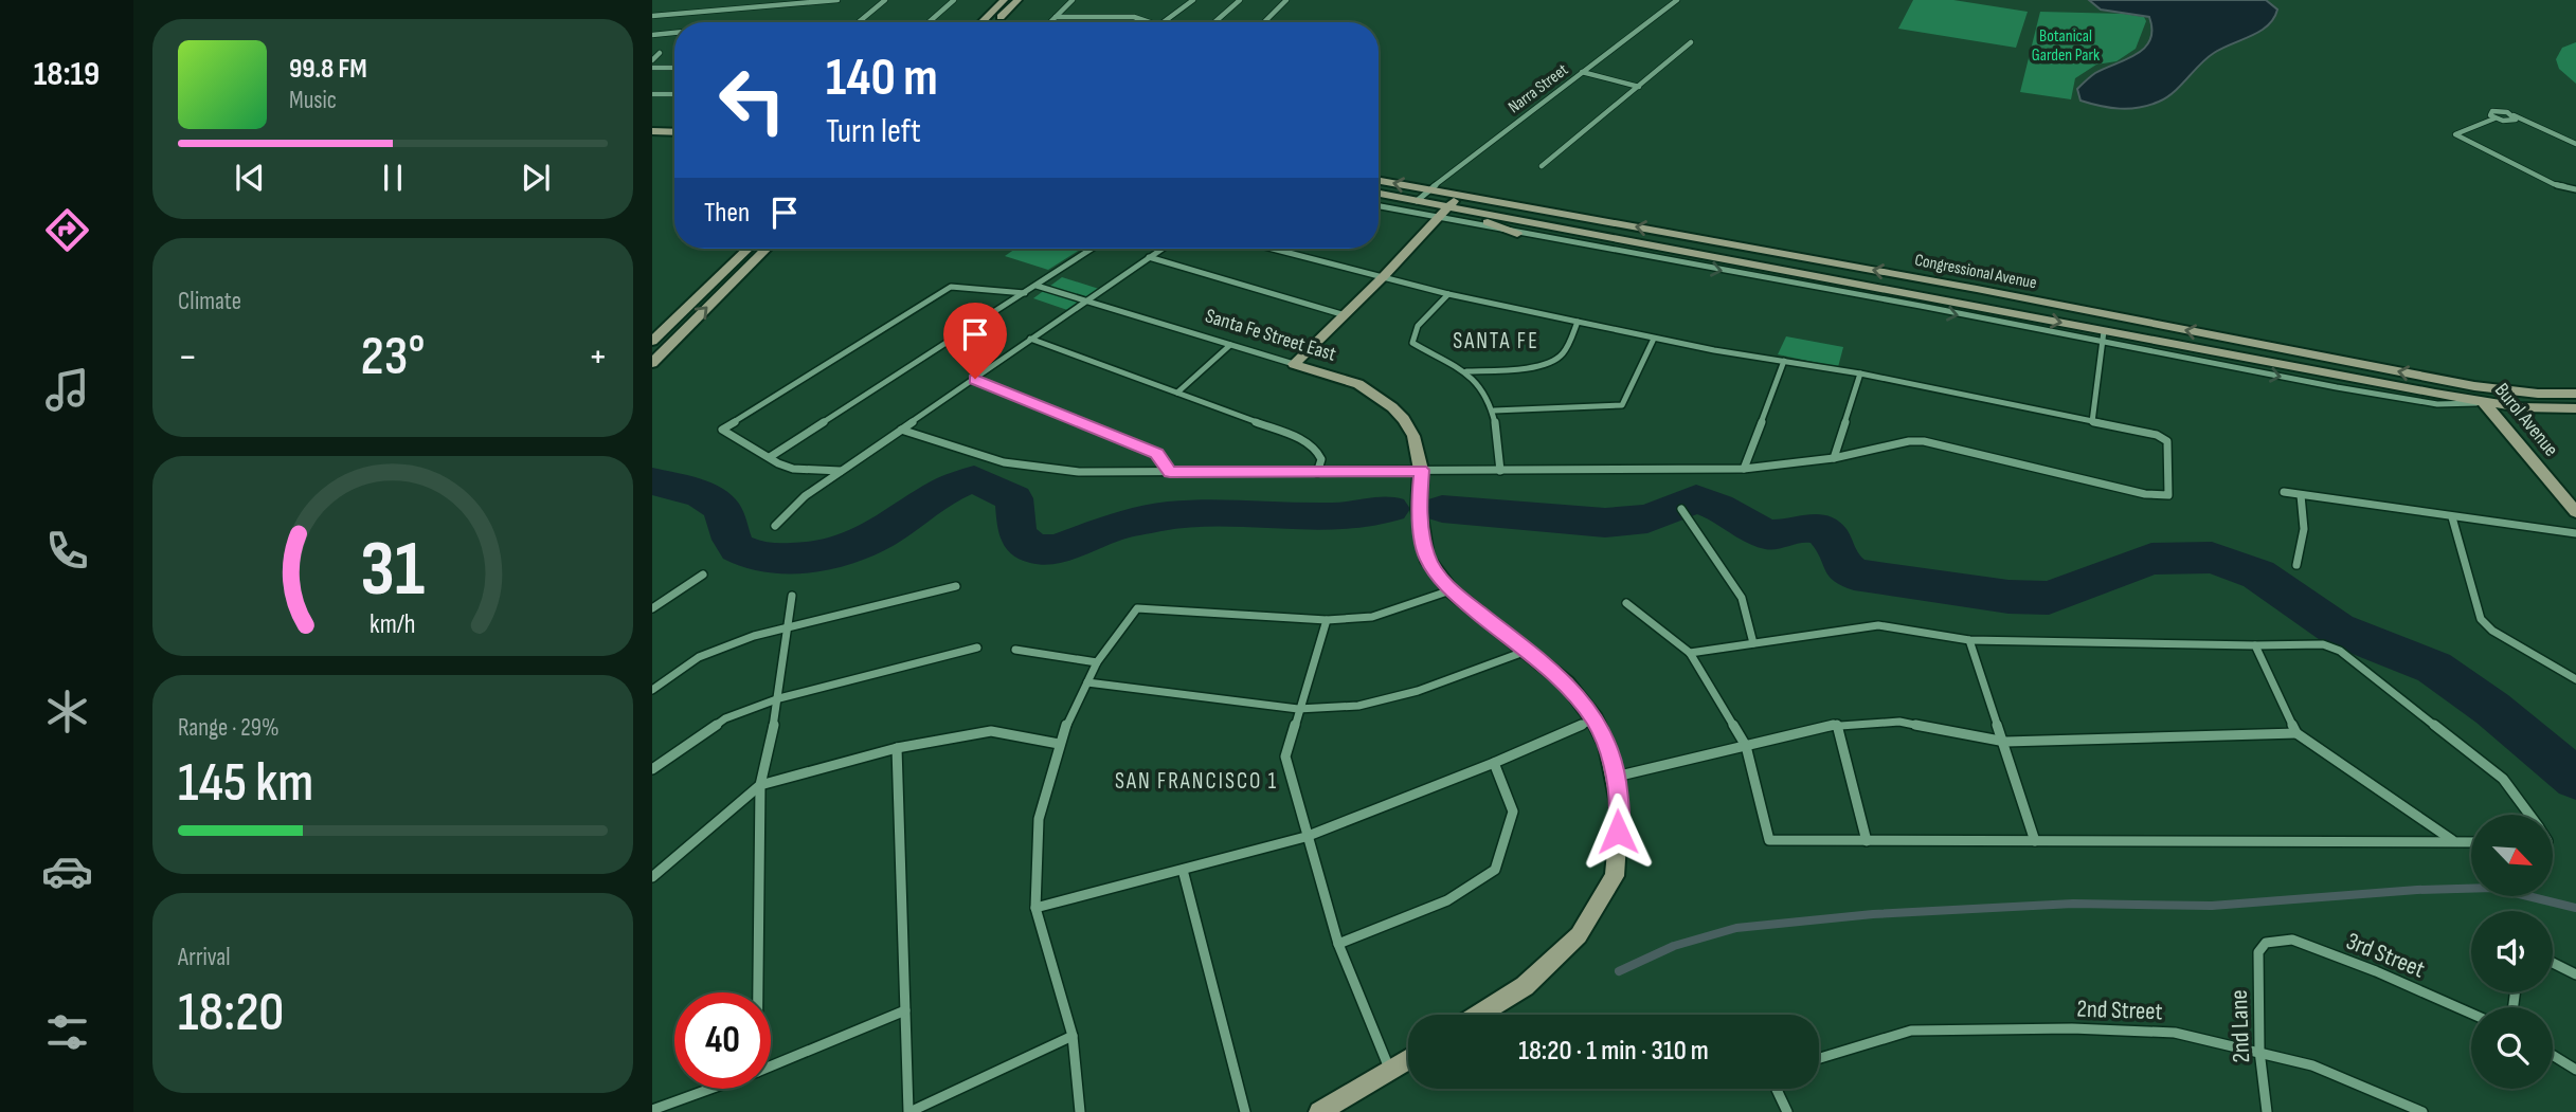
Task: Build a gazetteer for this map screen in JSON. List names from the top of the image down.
{
  "streets": {
    "main road": ["Congressional Avenue", "Santa Fe Street East", "Burol Avenue"],
    "street": [
      "Narra Street",
      "3rd Street",
      "2nd Street",
      "2nd Lane"
    ]
  },
  "crossings": [
    ["Narra Street", "Congressional Avenue"],
    ["Congressional Avenue", "Burol Avenue"],
    ["3rd Street", "2nd Lane"],
    ["2nd Street", "2nd Lane"]
  ],
  "districts": ["SANTA FE", "SAN FRANCISCO 1"],
  "parks": ["Botanical Garden Park"],
  "north": "bottom right",
  "page": {
    "tabs": "18:19",
    "turn": ["140 m", "Turn left"],
    "song": ["99.8 FM", "Music"],
    "then": "Then",
    "tile": [
      "Climate",
      ["Range · 29%", "145 km"],
      ["Arrival", "18:20"]
    ],
    "heat": ["−", "23°", "+"],
    "limit": "40",
    "trip": "18:20 · 1 min · 310 m",
    "gauge": ["31", "km/h"]
  }
}
